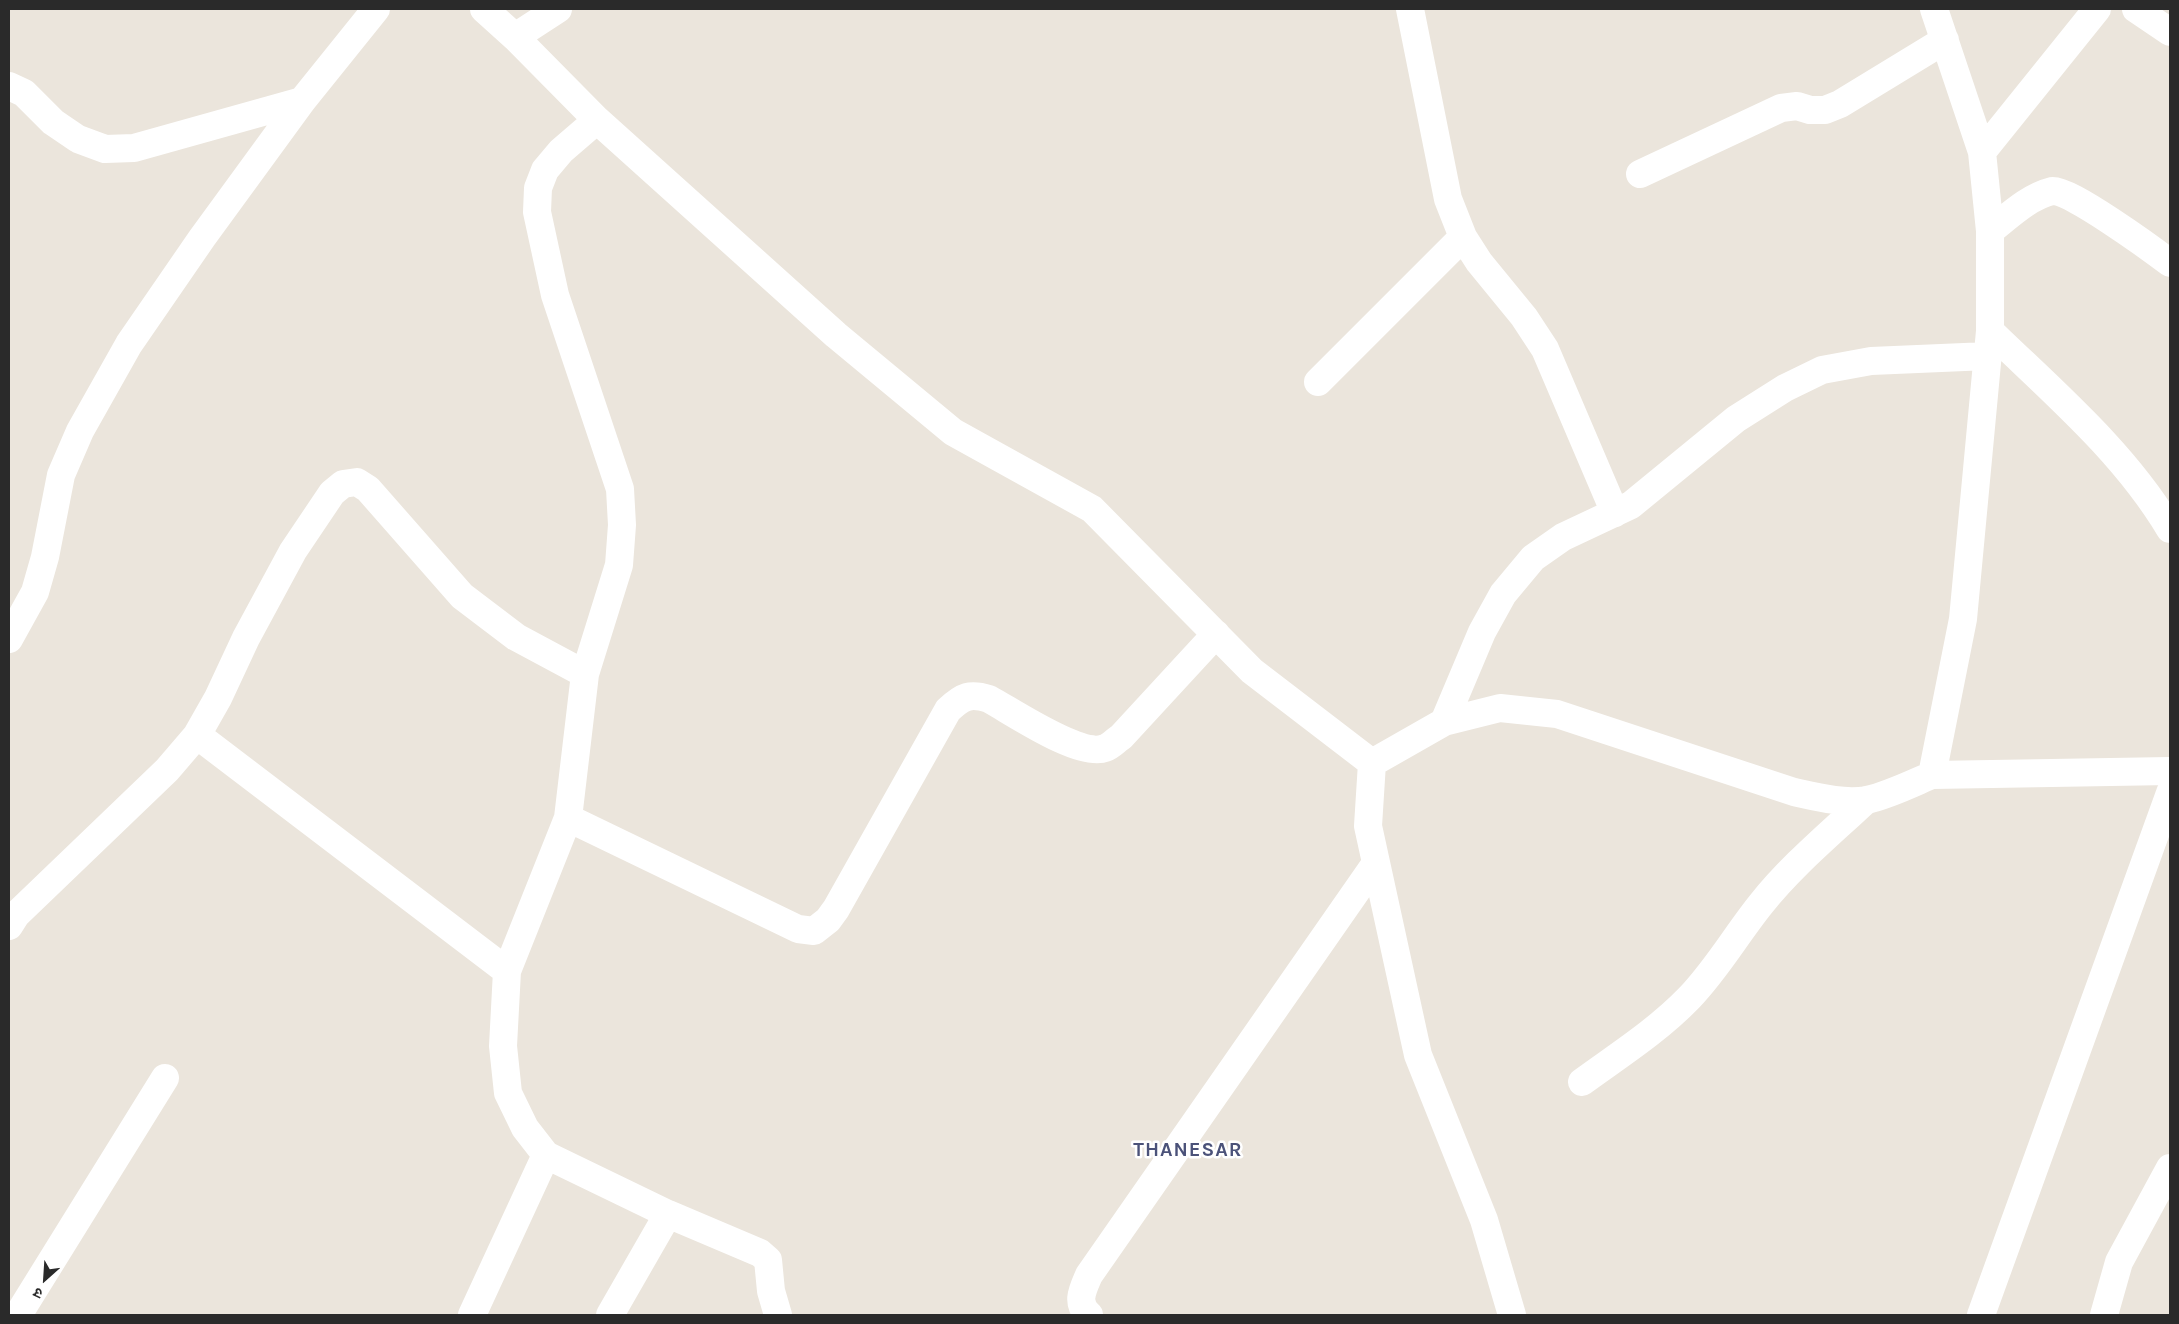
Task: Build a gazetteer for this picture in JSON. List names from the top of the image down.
{
  "districts": ["THANESAR"],
  "north": "bottom left"
}
